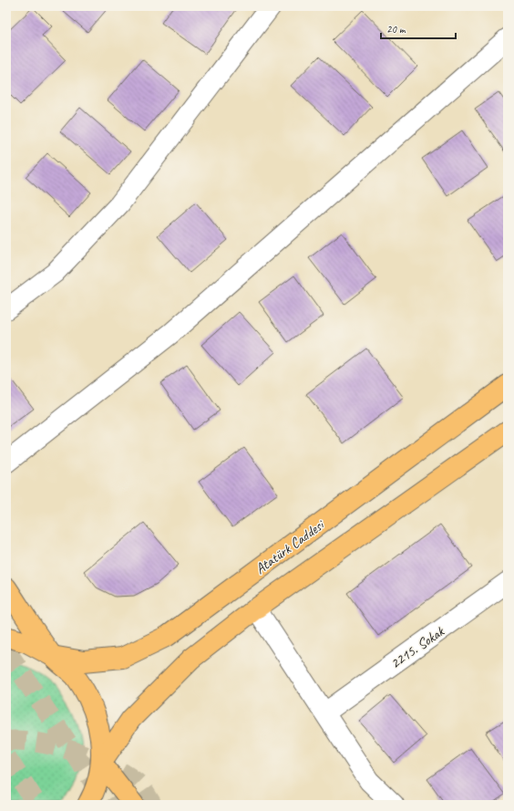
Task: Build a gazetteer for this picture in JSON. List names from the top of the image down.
{
  "streets": {
    "main road": ["Atatürk Caddesi"],
    "street": ["2215. Sokak"]
  },
  "scale_bar": "20 m"
}
